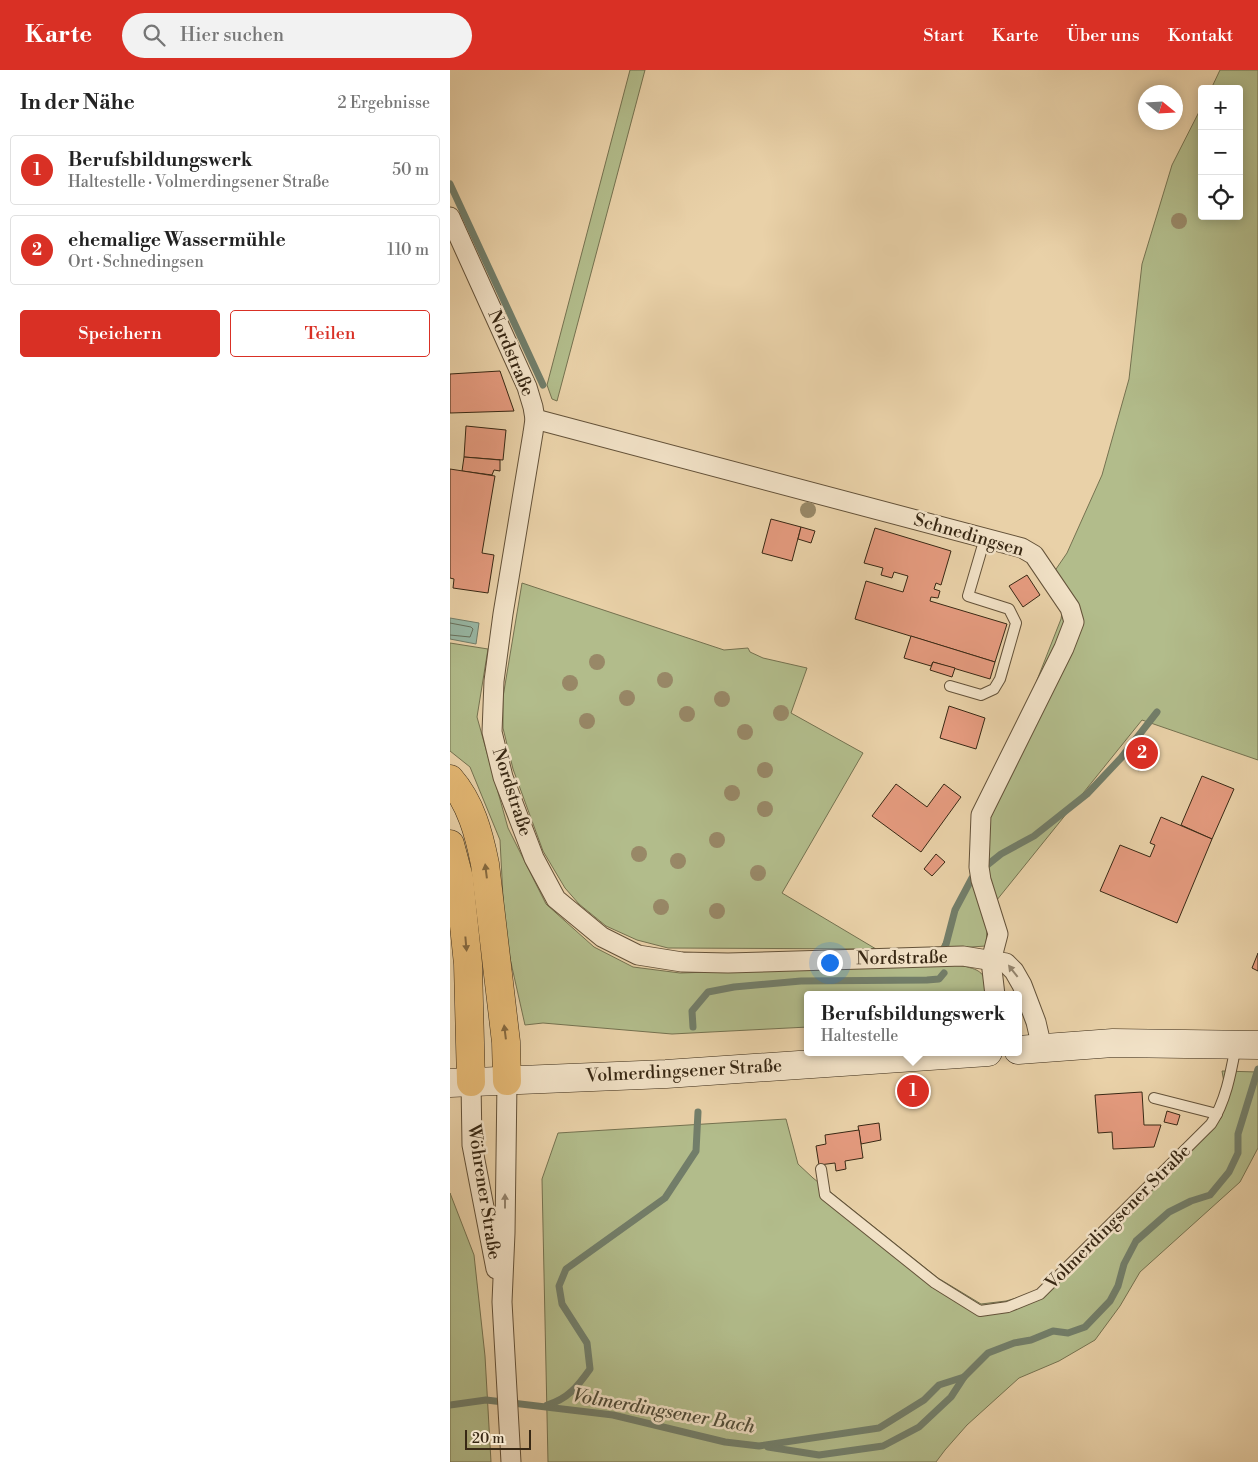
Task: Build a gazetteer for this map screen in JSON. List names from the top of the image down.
{
  "streets": {
    "main road": ["Volmerdingsener Straße"],
    "street": ["Nordstraße", "Schnedingsen", "Wöhrener Straße"]
  },
  "crossings": [
    ["Nordstraße", "Schnedingsen"],
    ["Nordstraße", "Volmerdingsener Straße"],
    ["Volmerdingsener Straße", "Wöhrener Straße"]
  ],
  "water": ["Volmerdingsener Bach"],
  "scale_bar": "20 m",
  "north": "right",
  "page": {
    "header": "Karte",
    "search": "Hier suchen",
    "nav": [
      "Start",
      "Karte",
      "Über uns",
      "Kontakt"
    ],
    "heading": ["In der Nähe", "2 Ergebnisse"],
    "map_buttons": ["+", "−"],
    "list": [
      {
        "mark": "1",
        "name": "Berufsbildungswerk",
        "note": "Haltestelle · Volmerdingsener Straße",
        "value": "50 m"
      },
      {
        "mark": "2",
        "name": "ehemalige Wassermühle",
        "note": "Ort · Schnedingsen",
        "value": "110 m"
      }
    ],
    "buttons": ["Speichern", "Teilen"],
    "pins": ["2", "1"],
    "popup": ["Berufsbildungswerk", "Haltestelle"],
    "scale": "20 m"
  }
}
